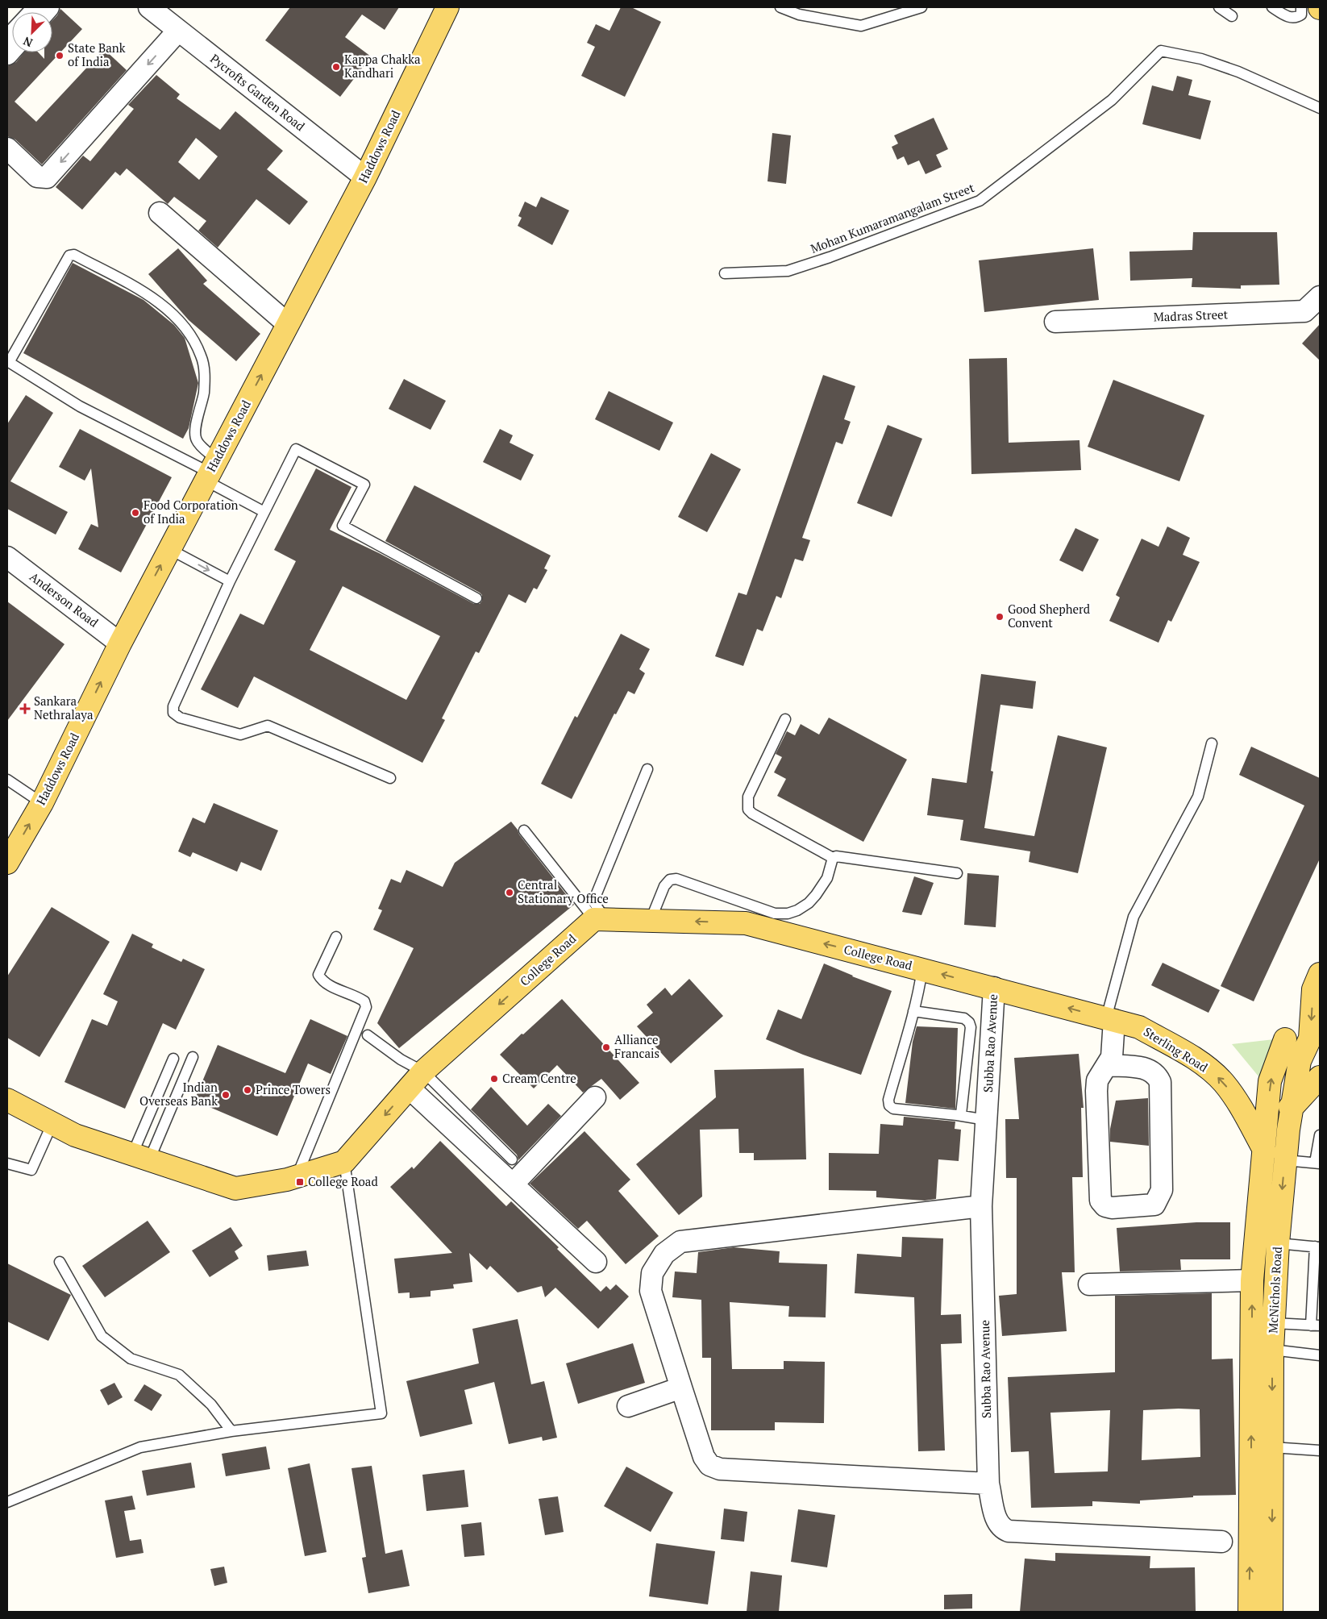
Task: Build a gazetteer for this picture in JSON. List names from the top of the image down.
{
  "streets": {
    "main road": [
      "Haddows Road",
      "College Road",
      "Sterling Road",
      "McNichols Road"
    ],
    "street": [
      "Pycrofts Garden Road",
      "Madras Street",
      "Anderson Road",
      "Subba Rao Avenue"
    ],
    "lane": ["Mohan Kumaramangalam Street"]
  },
  "crossings": [
    ["Pycrofts Garden Road", "Haddows Road"],
    ["Haddows Road", "Anderson Road"],
    ["College Road", "Subba Rao Avenue"],
    ["College Road", "Sterling Road"],
    ["Sterling Road", "McNichols Road"]
  ],
  "one_way": ["Haddows Road", "College Road", "Sterling Road"],
  "places": {
    "other": [
      "State Bank of India",
      "Kappa Chakka Kandhari",
      "Food Corporation of India",
      "Good Shepherd Convent",
      "Central Stationary Office",
      "Alliance Francais",
      "Cream Centre",
      "Prince Towers",
      "Indian Overseas Bank"
    ],
    "health": ["Sankara Nethralaya"],
    "transit": ["College Road"]
  },
  "north": "bottom left"
}
